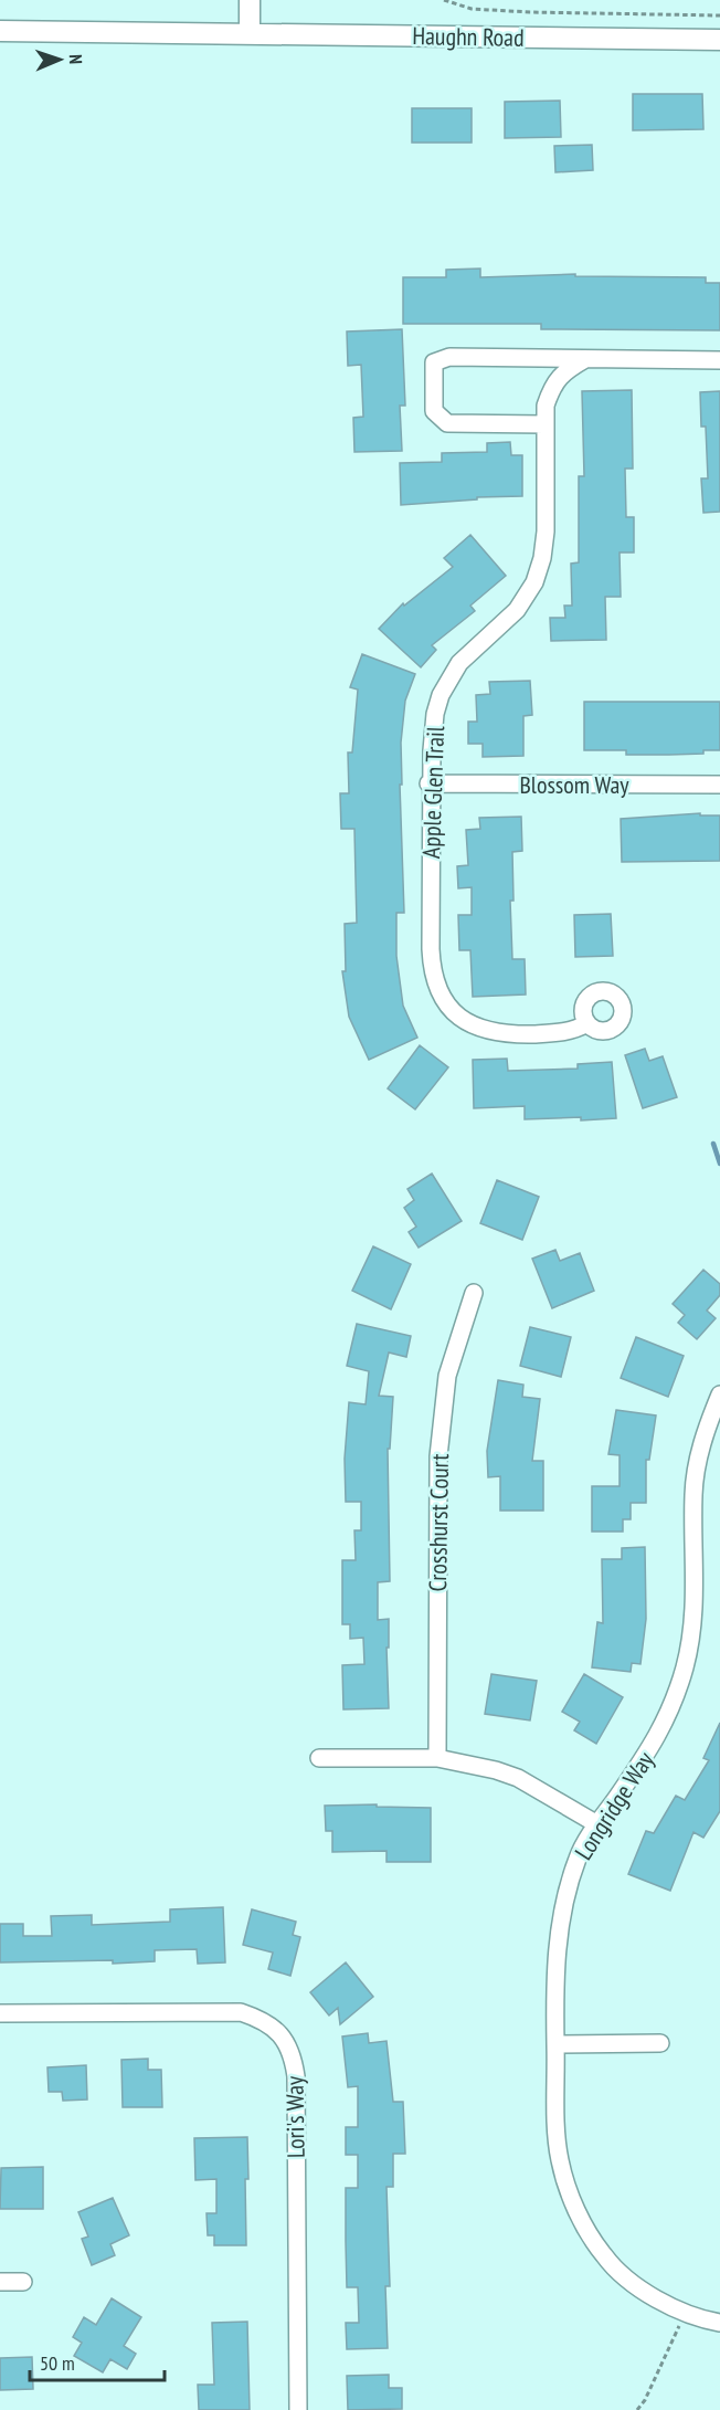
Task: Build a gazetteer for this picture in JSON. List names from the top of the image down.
{
  "streets": {
    "street": [
      "Haughn Road",
      "Blossom Way",
      "Apple Glen Trail",
      "Crosshurst Court",
      "Longridge Way",
      "Lori's Way"
    ]
  },
  "crossings": [
    ["Blossom Way", "Apple Glen Trail"]
  ],
  "scale_bar": "50 m",
  "north": "right"
}
